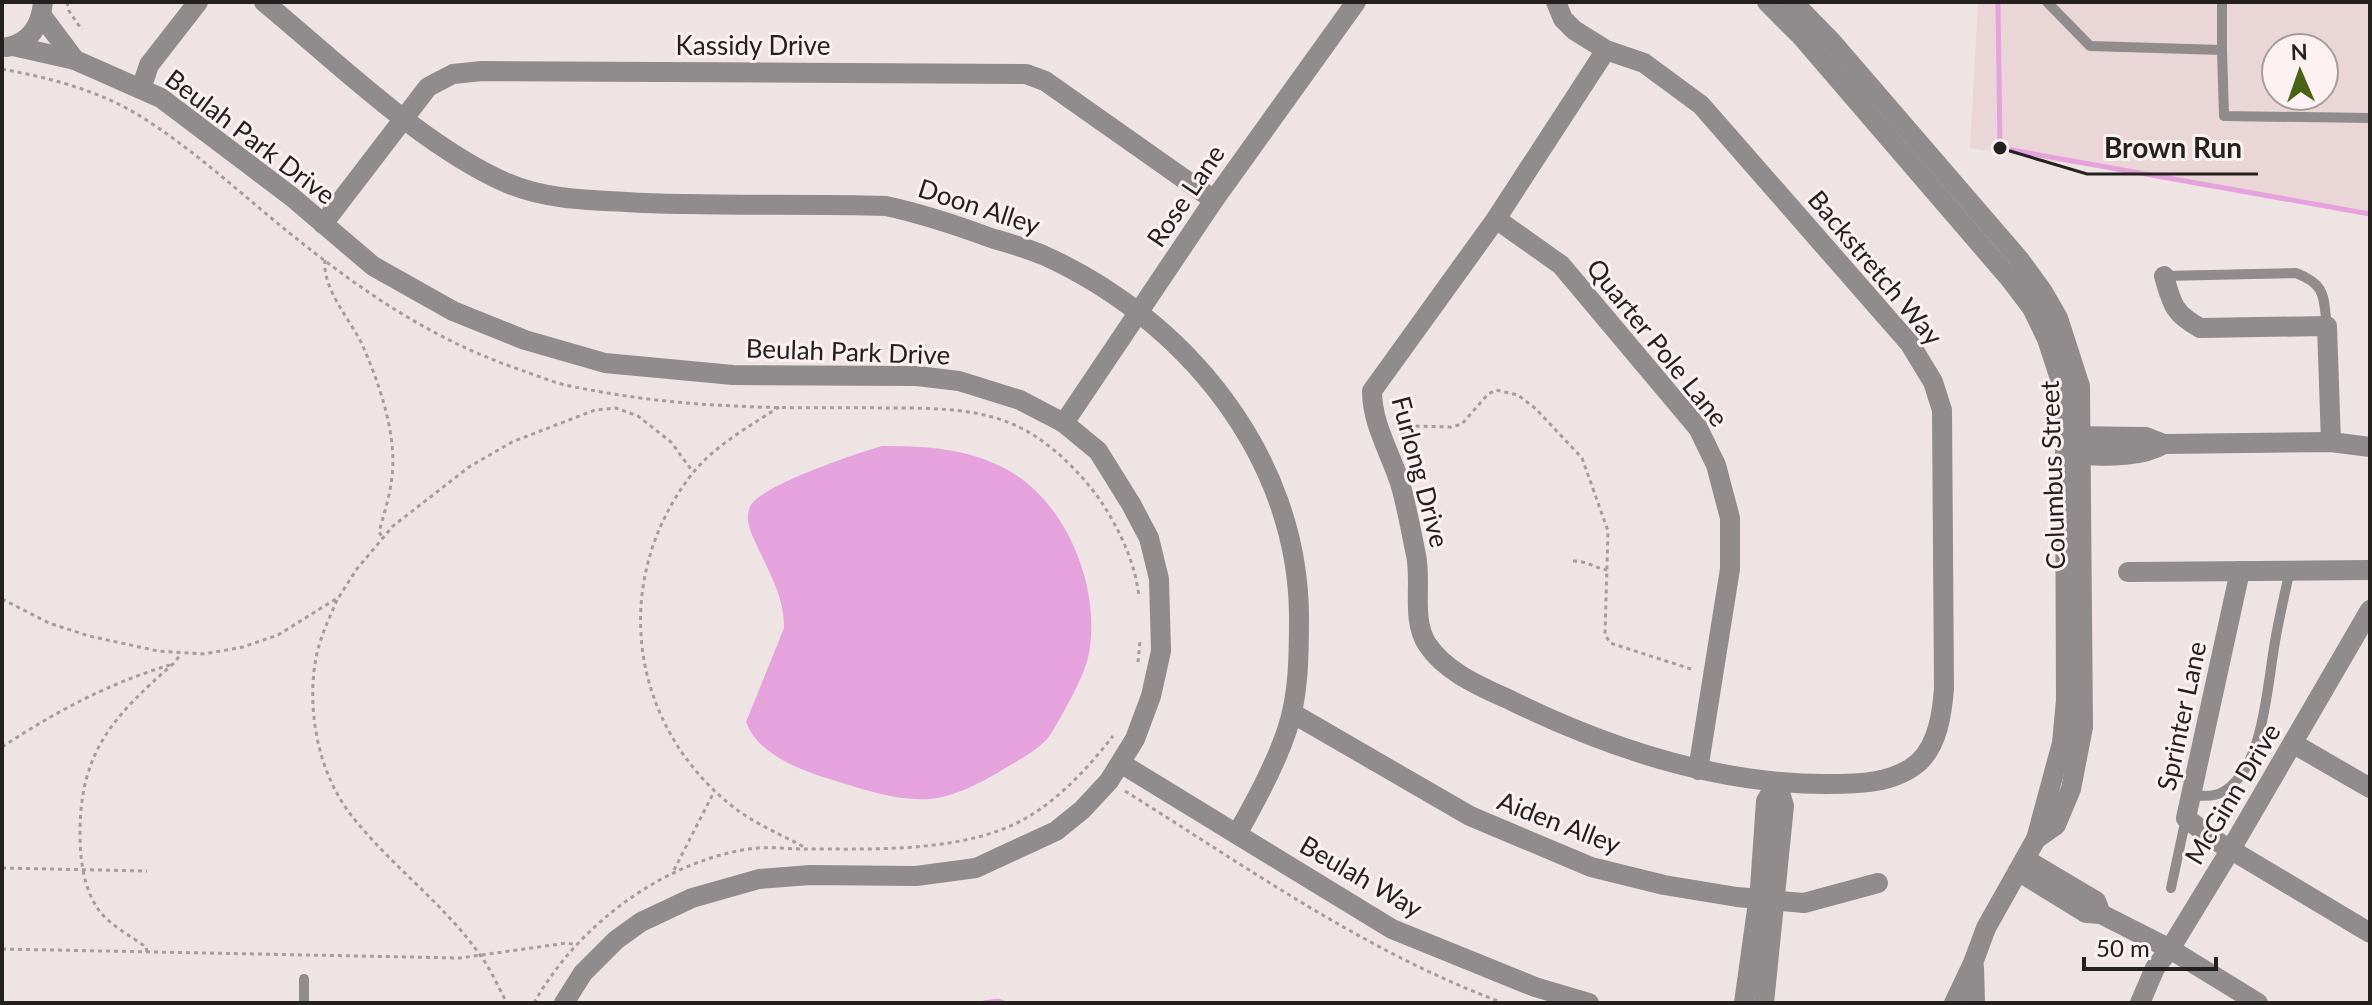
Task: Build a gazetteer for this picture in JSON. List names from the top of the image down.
{
  "streets": {
    "street": [
      "Kassidy Drive",
      "Beulah Park Drive",
      "Rose Lane",
      "Doon Alley",
      "Backstretch Way",
      "Quarter Pole Lane",
      "Furlong Drive",
      "Columbus Street",
      "Sprinter Lane",
      "McGinn Drive",
      "Aiden Alley",
      "Beulah Way"
    ]
  },
  "crossings": [
    ["Kassidy Drive", "Beulah Park Drive"],
    ["Kassidy Drive", "Rose Lane"],
    ["Kassidy Drive", "Doon Alley"],
    ["Beulah Park Drive", "Rose Lane"],
    ["Beulah Park Drive", "Beulah Way"],
    ["Rose Lane", "Doon Alley"],
    ["Doon Alley", "Aiden Alley"],
    ["Doon Alley", "Beulah Way"],
    ["Backstretch Way", "Furlong Drive"],
    ["Quarter Pole Lane", "Furlong Drive"],
    ["Sprinter Lane", "McGinn Drive"]
  ],
  "places": ["Brown Run"],
  "scale_bar": "50 m",
  "north": "top"
}
